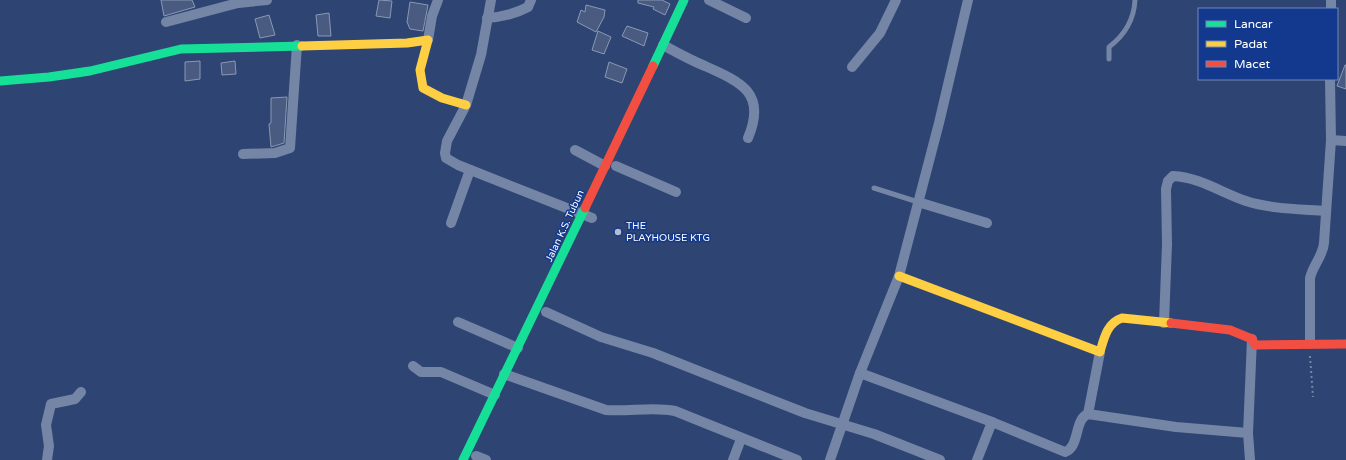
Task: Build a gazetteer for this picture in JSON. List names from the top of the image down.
{
  "streets": {
    "main road": ["Jalan K.S. Tubun"]
  },
  "places": ["THE PLAYHOUSE KTG"],
  "legend": ["Lancar", "Padat", "Macet"]
}
